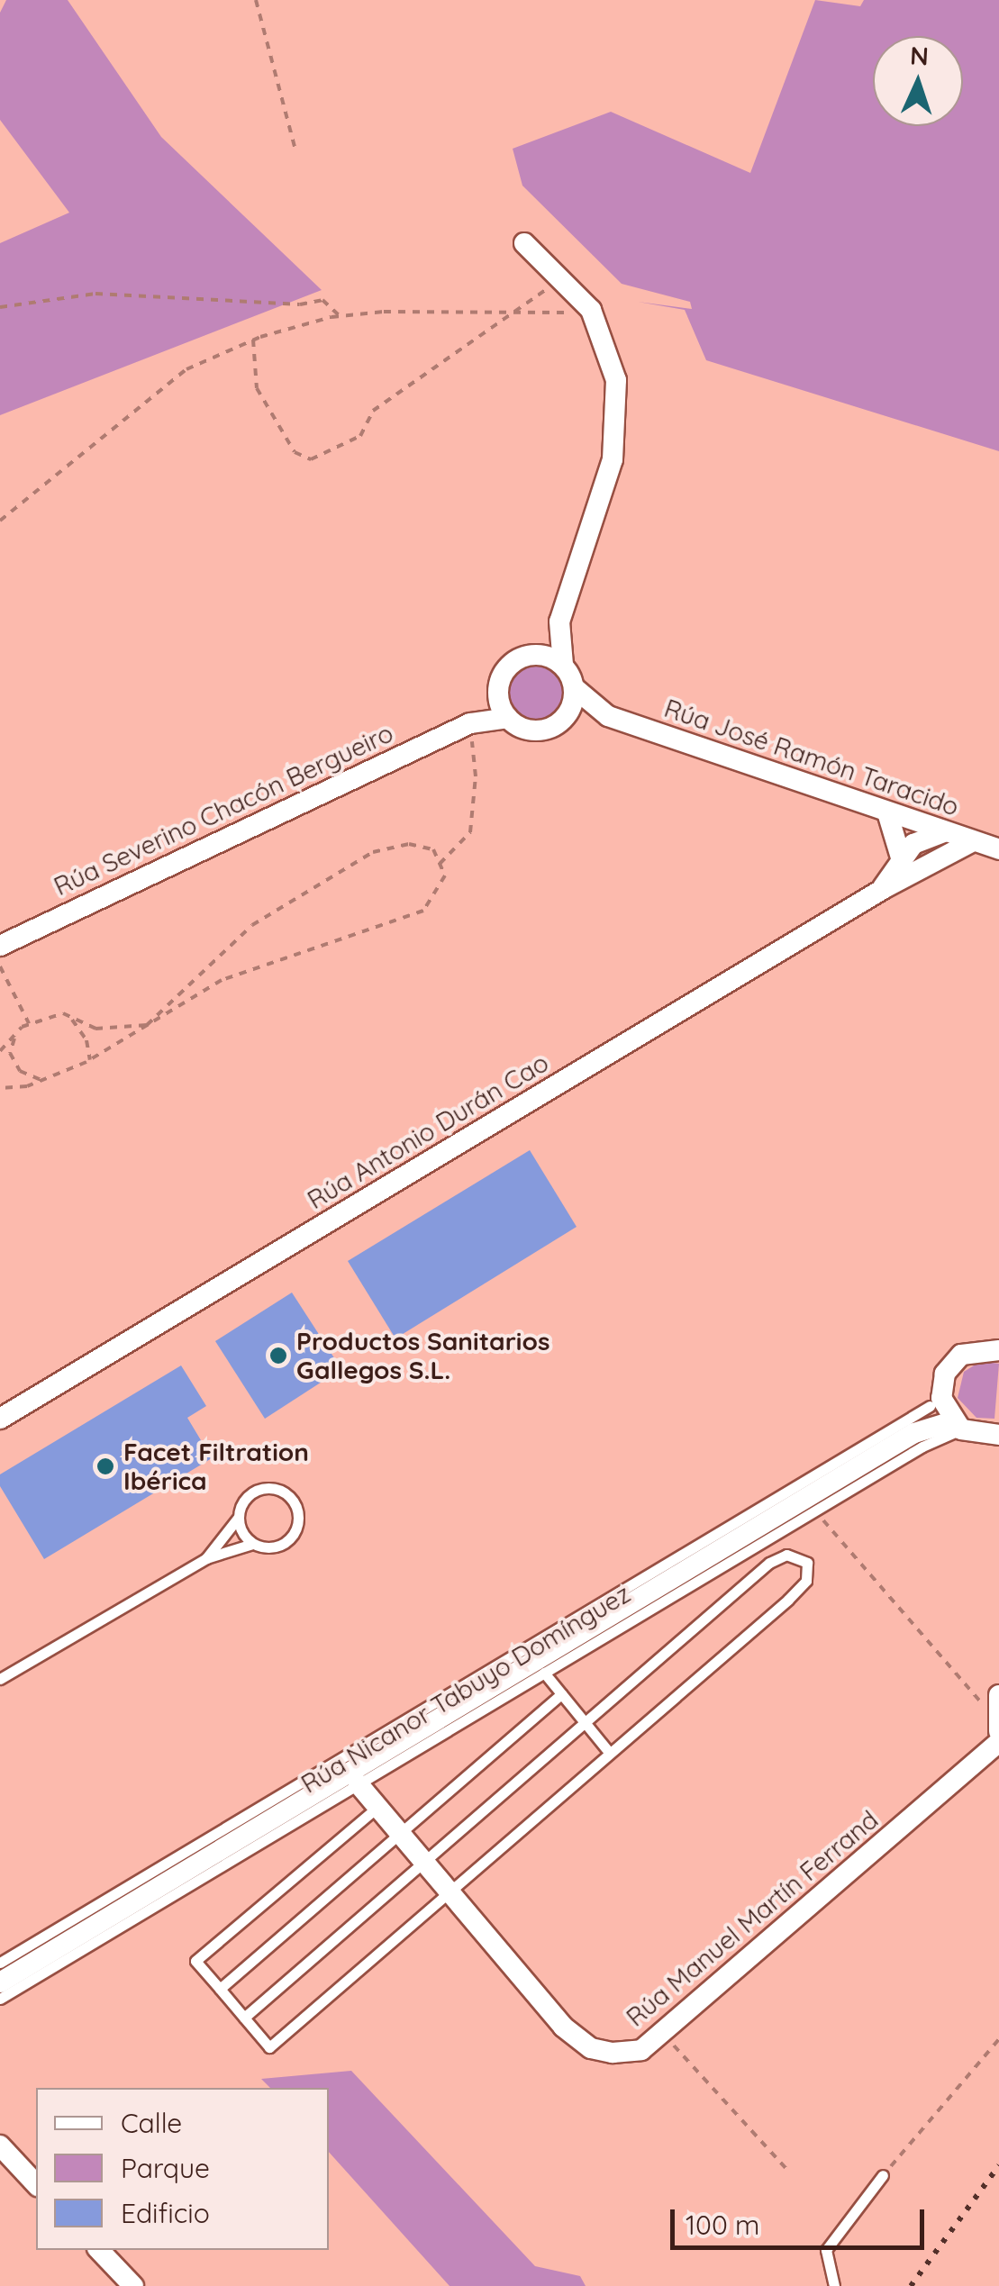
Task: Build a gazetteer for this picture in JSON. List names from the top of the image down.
{
  "streets": {
    "street": [
      "Rúa José Ramón Taracido",
      "Rúa Severino Chacón Bergueiro",
      "Rúa Antonio Durán Cao",
      "Rúa Nicanor Tabuyo Domínguez",
      "Rúa Manuel Martín Ferrand"
    ]
  },
  "crossings": [
    ["Rúa José Ramón Taracido", "Rúa Severino Chacón Bergueiro"],
    ["Rúa José Ramón Taracido", "Rúa Antonio Durán Cao"],
    ["Rúa Nicanor Tabuyo Domínguez", "Rúa Manuel Martín Ferrand"]
  ],
  "places": ["Productos Sanitarios Gallegos S.L.", "Facet Filtration Ibérica"],
  "legend": ["Calle", "Parque", "Edificio"],
  "scale_bar": "100 m",
  "north": "top"
}
